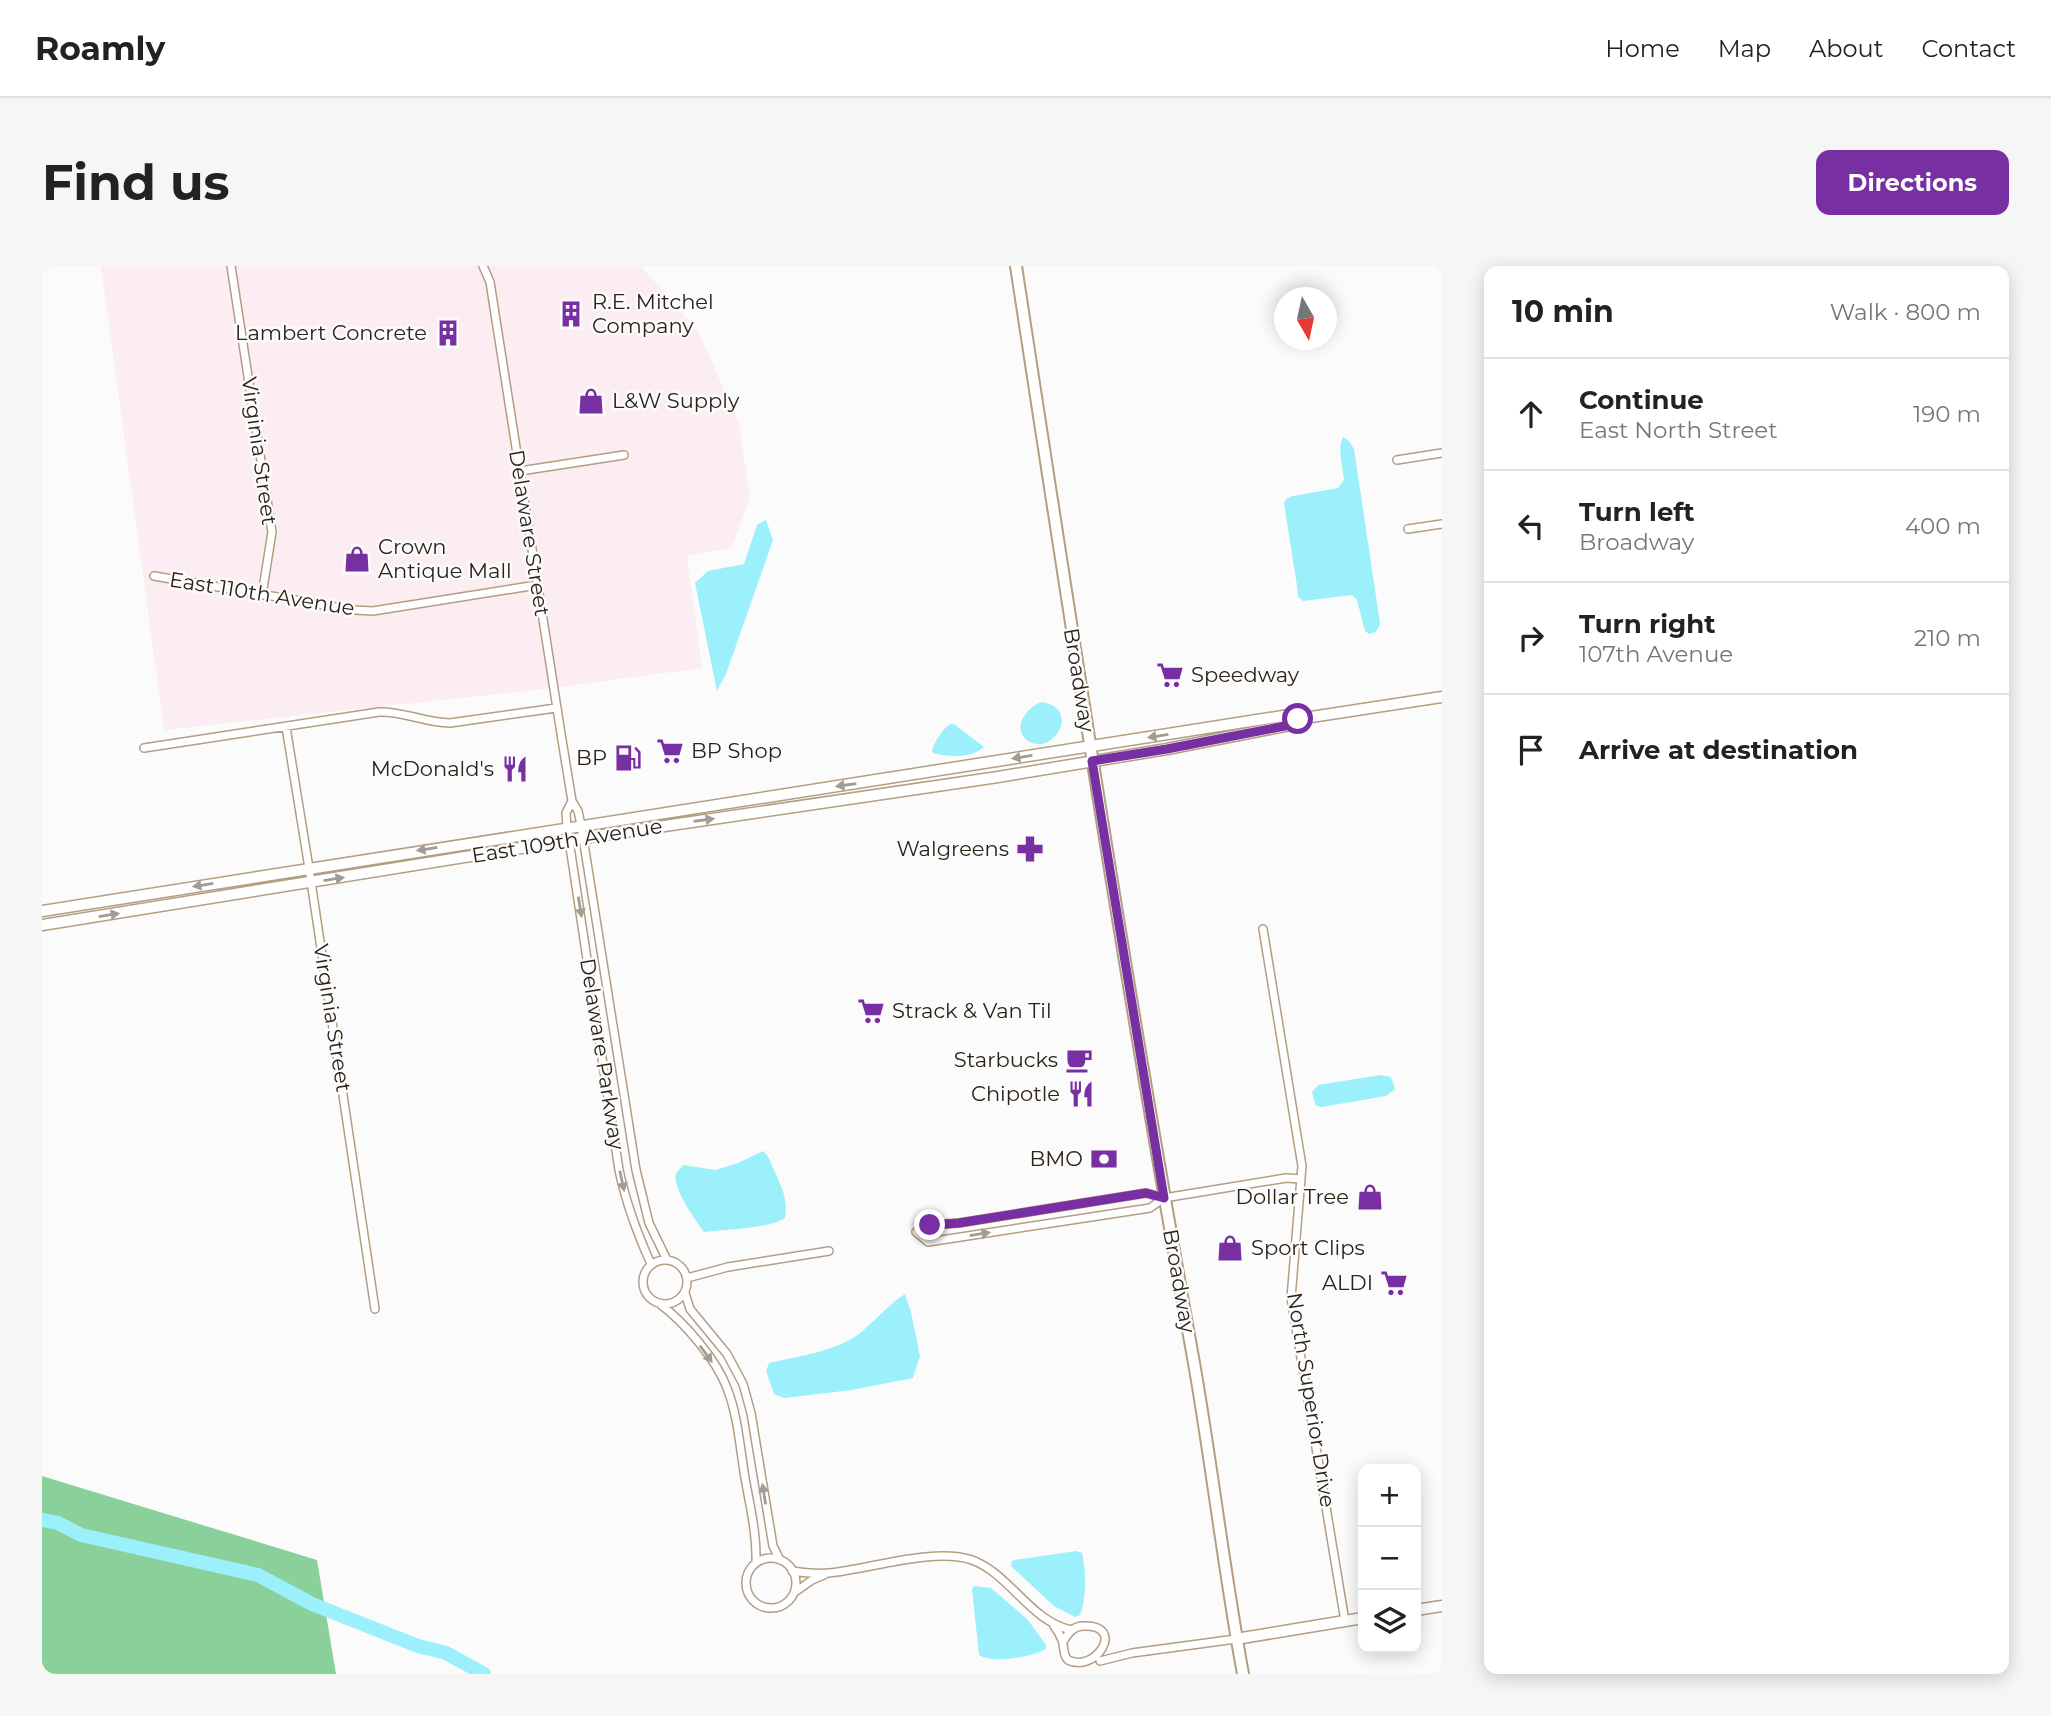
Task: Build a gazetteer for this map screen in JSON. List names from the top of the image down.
{
  "streets": {
    "main road": ["Broadway", "East 109th Avenue"],
    "street": [
      "Virginia Street",
      "Delaware Street",
      "East 110th Avenue",
      "Delaware Parkway",
      "North Superior Drive"
    ]
  },
  "crossings": [
    ["Virginia Street", "East 110th Avenue"],
    ["Virginia Street", "East 109th Avenue"],
    ["Delaware Street", "East 110th Avenue"],
    ["Delaware Street", "East 109th Avenue"],
    ["Delaware Street", "Delaware Parkway"],
    ["Broadway", "East 109th Avenue"],
    ["East 109th Avenue", "Delaware Parkway"]
  ],
  "places": {
    "building": ["R.E. Mitchel Company", "Lambert Concrete"],
    "shop": [
      "L&W Supply",
      "Crown Antique Mall",
      "Dollar Tree",
      "Sport Clips"
    ],
    "supermarket": [
      "Speedway",
      "BP Shop",
      "Strack & Van Til",
      "ALDI"
    ],
    "fuel station": ["BP"],
    "restaurant": ["McDonald's", "Chipotle"],
    "pharmacy": ["Walgreens"],
    "cafe": ["Starbucks"],
    "bank": ["BMO"]
  },
  "north": "bottom",
  "page": {
    "header": "Roamly",
    "nav": [
      "Home",
      "Map",
      "About",
      "Contact"
    ],
    "buttons": "Directions",
    "title": "Find us",
    "heading": ["10 min", "Walk · 800 m"],
    "list": [
      ["Continue", "East North Street", "190 m"],
      ["Turn left", "Broadway", "400 m"],
      ["Turn right", "107th Avenue", "210 m"],
      "Arrive at destination"
    ],
    "map_buttons": ["+", "−"]
  }
}
